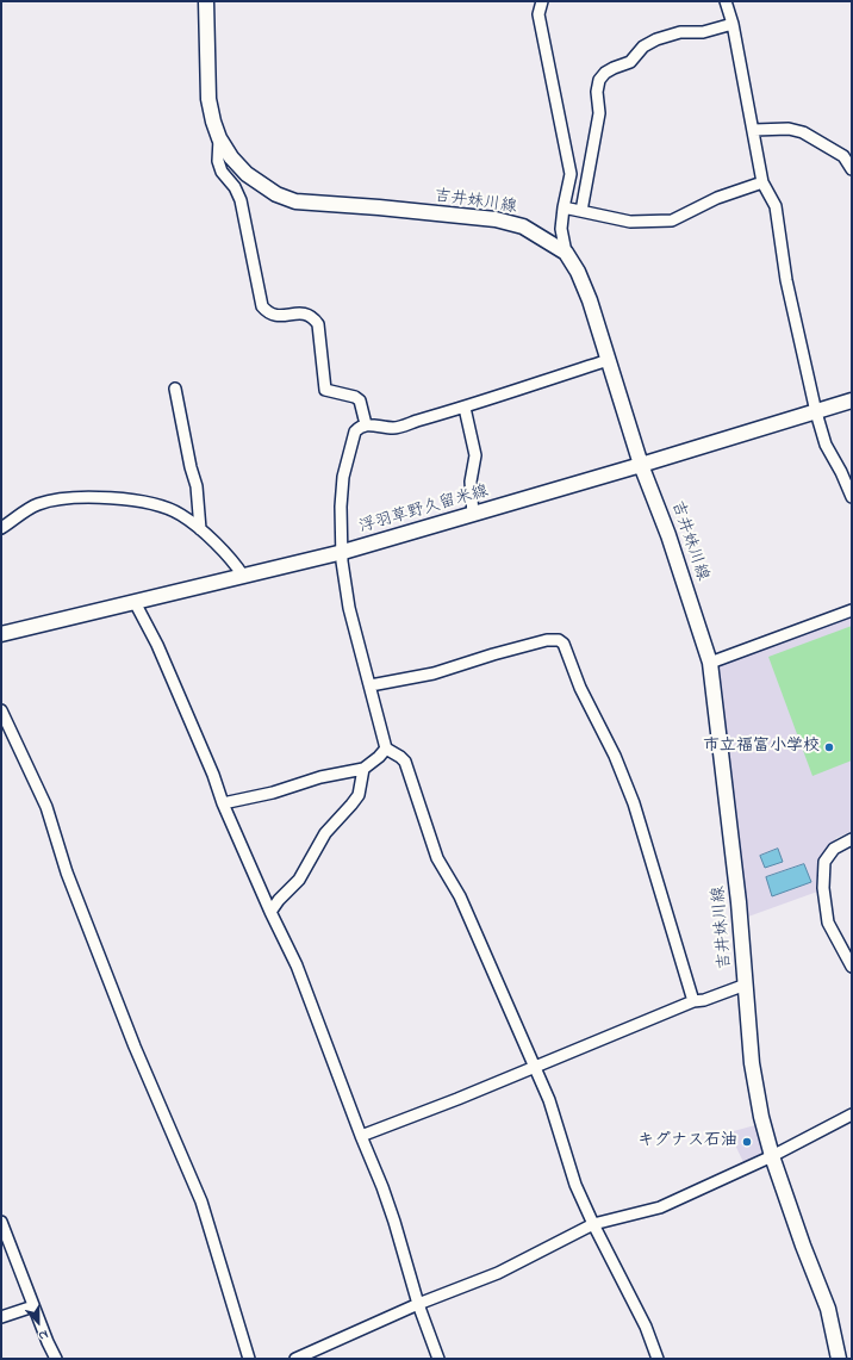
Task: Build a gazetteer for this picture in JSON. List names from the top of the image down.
{
  "streets": {
    "main road": ["吉井妹川線", "浮羽草野久留米線"]
  },
  "crossings": [
    ["吉井妹川線", "浮羽草野久留米線"]
  ],
  "places": ["市立福富小学校", "キグナス石油"],
  "north": "bottom"
}
